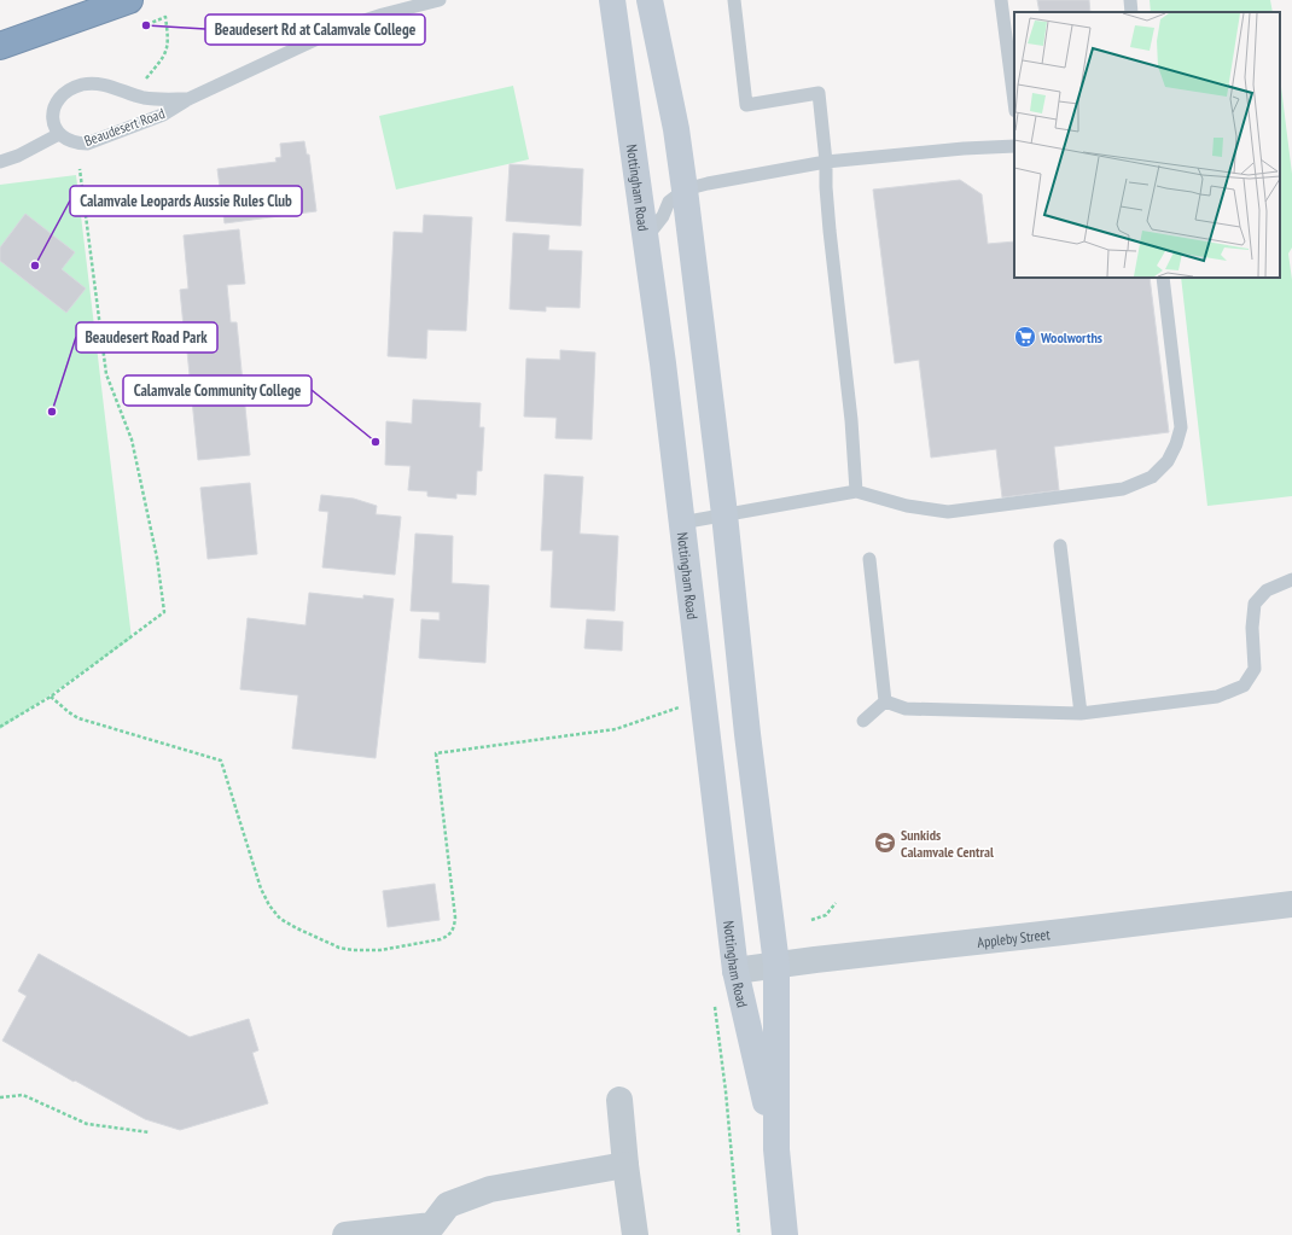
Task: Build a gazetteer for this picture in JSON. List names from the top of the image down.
{
  "streets": {
    "street": ["Nottingham Road", "Appleby Street"],
    "lane": ["Beaudesert Road"]
  },
  "crossings": [
    ["Nottingham Road", "Appleby Street"]
  ],
  "places": {
    "other": [
      "Beaudesert Rd at Calamvale College",
      "Calamvale Leopards Aussie Rules Club",
      "Beaudesert Road Park",
      "Calamvale Community College"
    ],
    "supermarket": ["Woolworths"],
    "school or university": ["Sunkids Calamvale Central"]
  }
}
